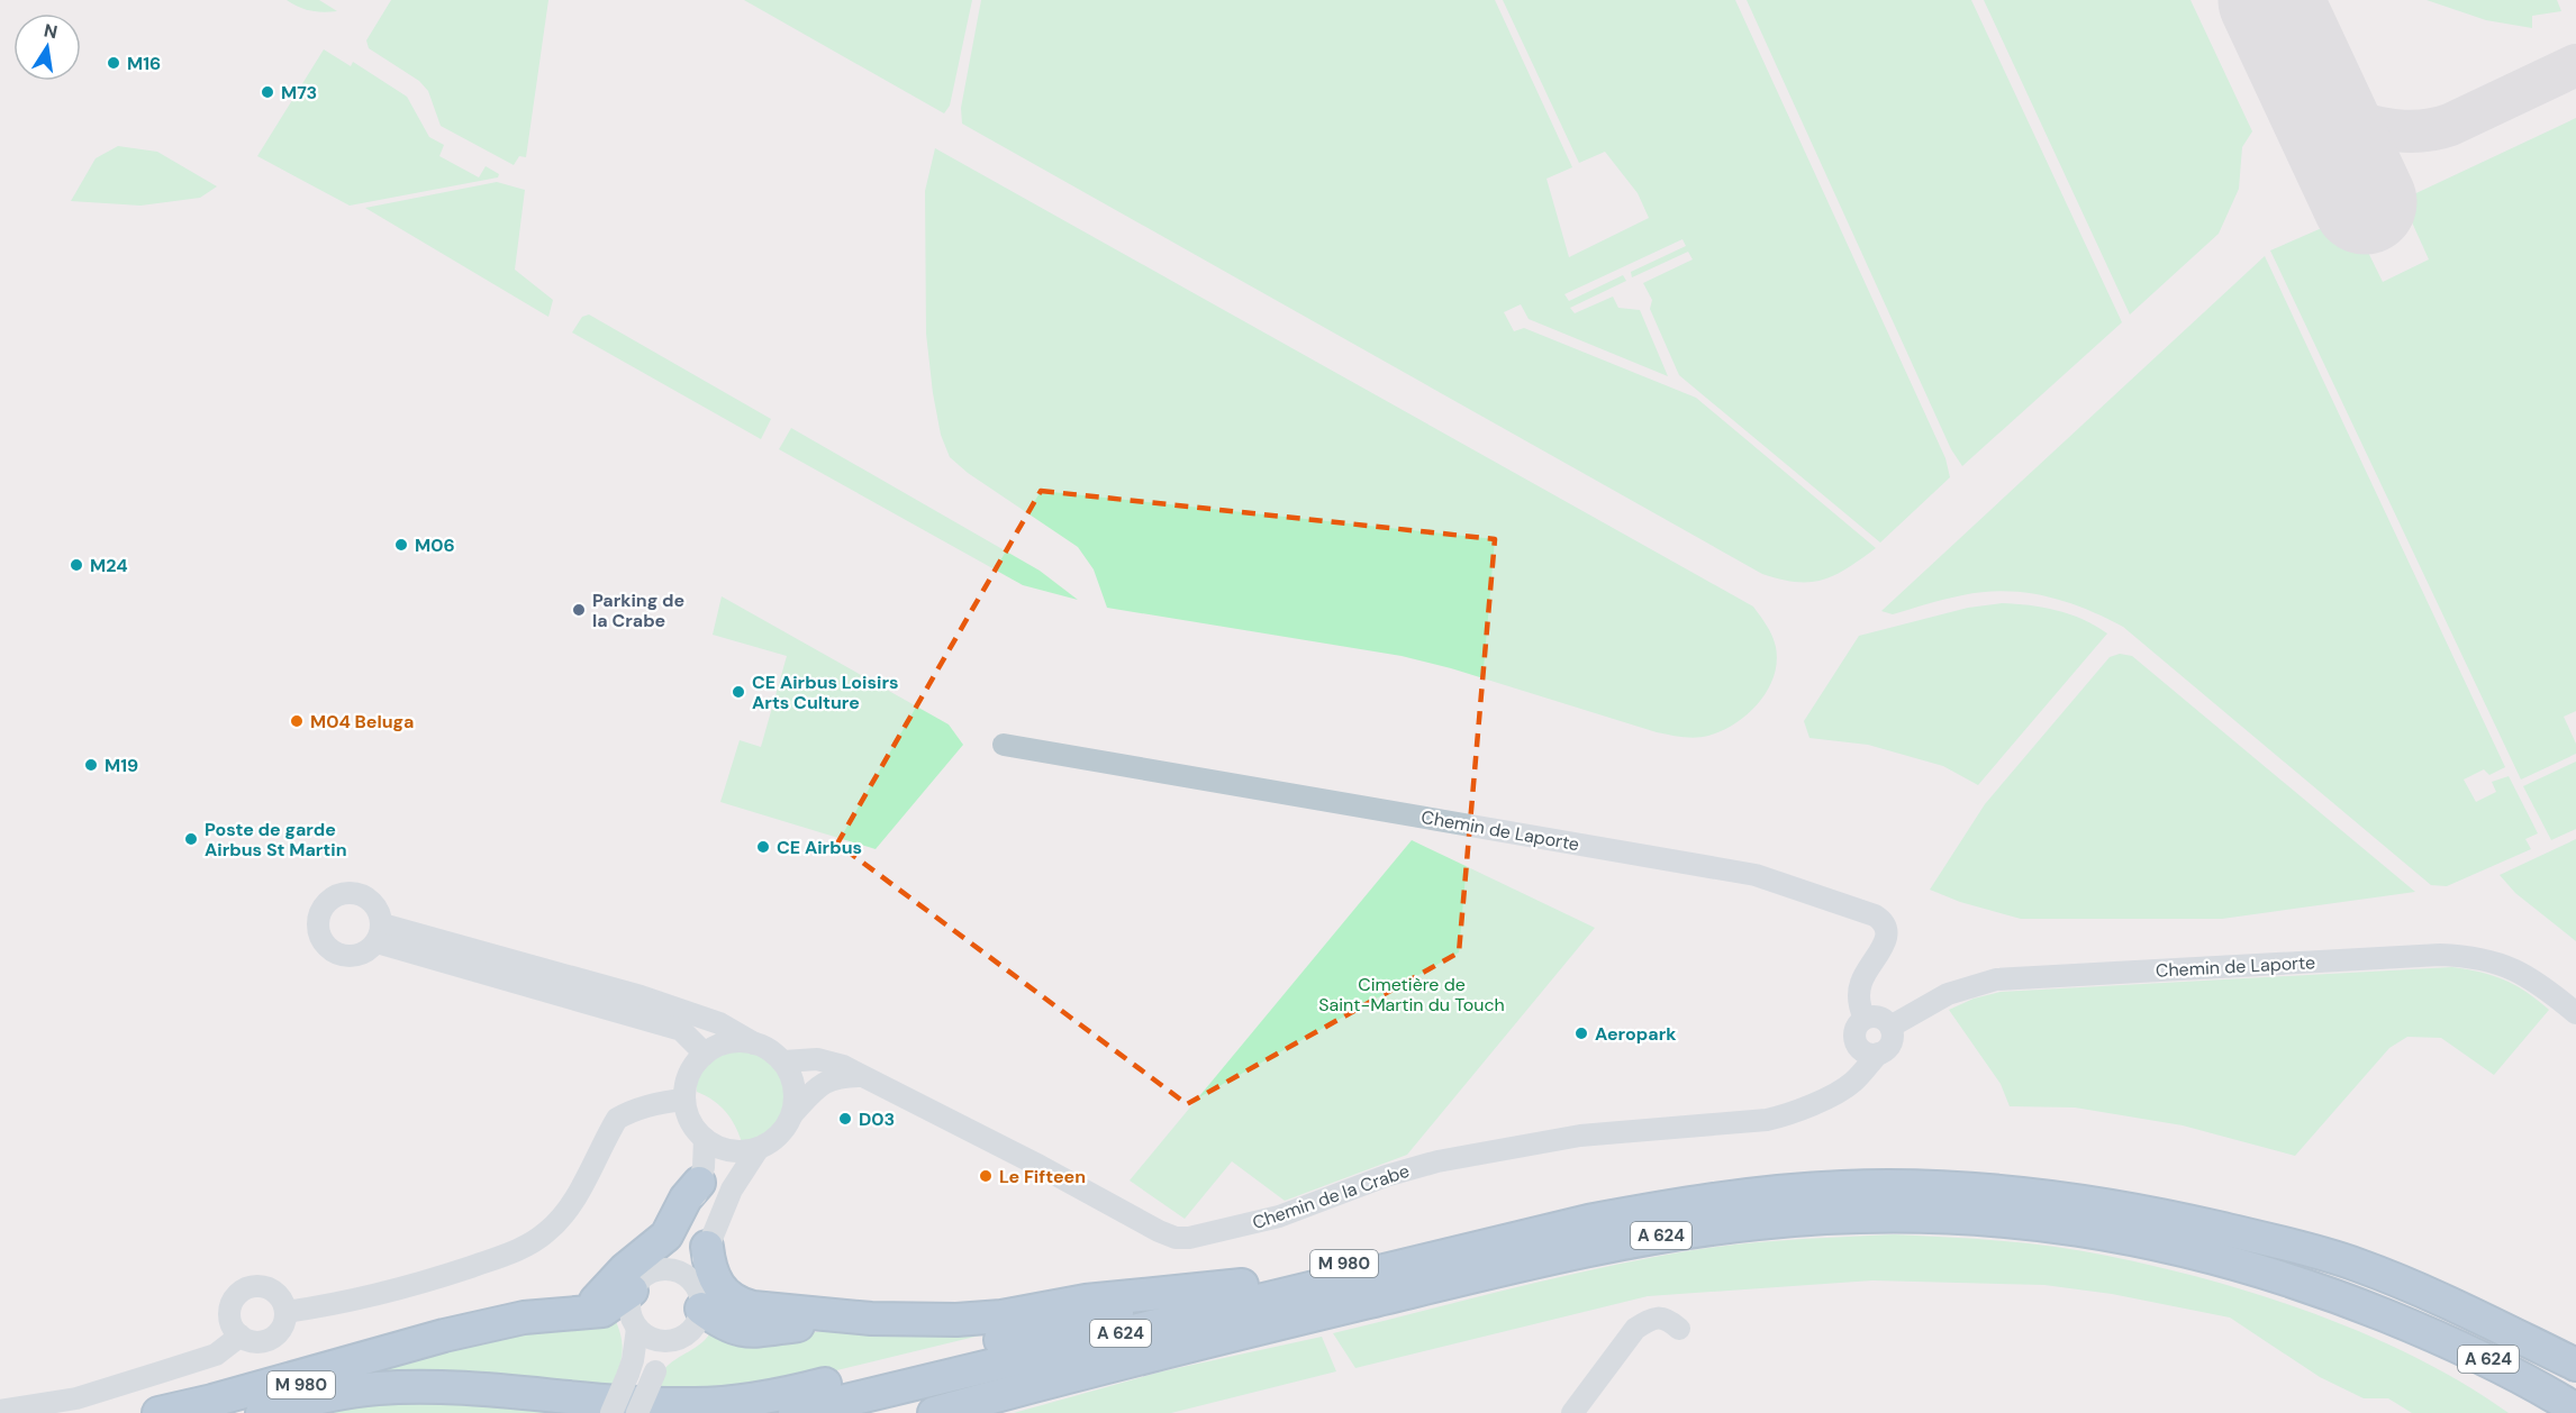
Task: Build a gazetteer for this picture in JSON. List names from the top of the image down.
{
  "streets": {
    "highway": ["A 624", "M 980"],
    "street": ["Chemin de Laporte", "Chemin de la Crabe"]
  },
  "crossings": [
    ["Chemin de Laporte", "Chemin de la Crabe"],
    ["A 624", "M 980"]
  ],
  "parks": ["Cimetière de Saint-Martin du Touch"],
  "places": [
    "M16",
    "M73",
    "M06",
    "M24",
    "Parking de la Crabe",
    "CE Airbus Loisirs Arts Culture",
    "M04 Beluga",
    "M19",
    "Poste de garde Airbus St Martin",
    "CE Airbus",
    "Aeropark",
    "D03",
    "Le Fifteen"
  ],
  "north": "top"
}
